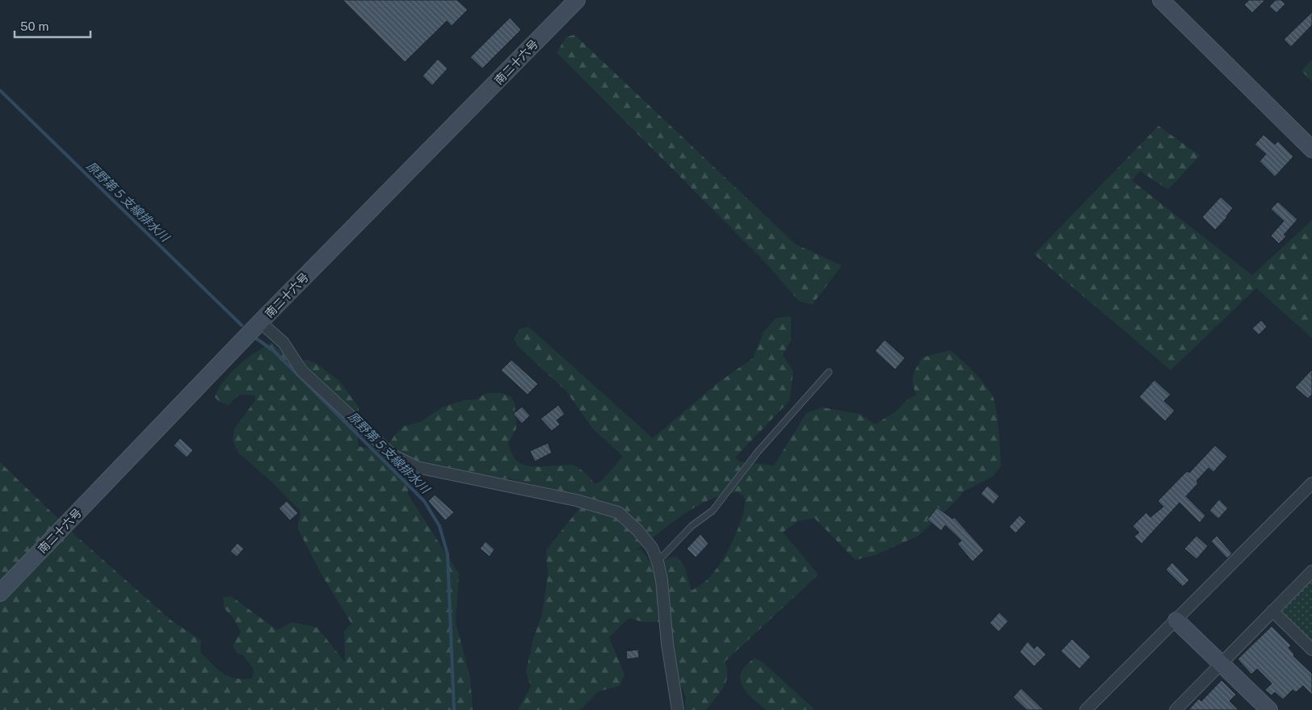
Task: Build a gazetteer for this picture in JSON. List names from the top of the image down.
{
  "streets": {
    "street": ["南二十六号"]
  },
  "water": ["原野第５支線排水川"],
  "scale_bar": "50 m"
}
